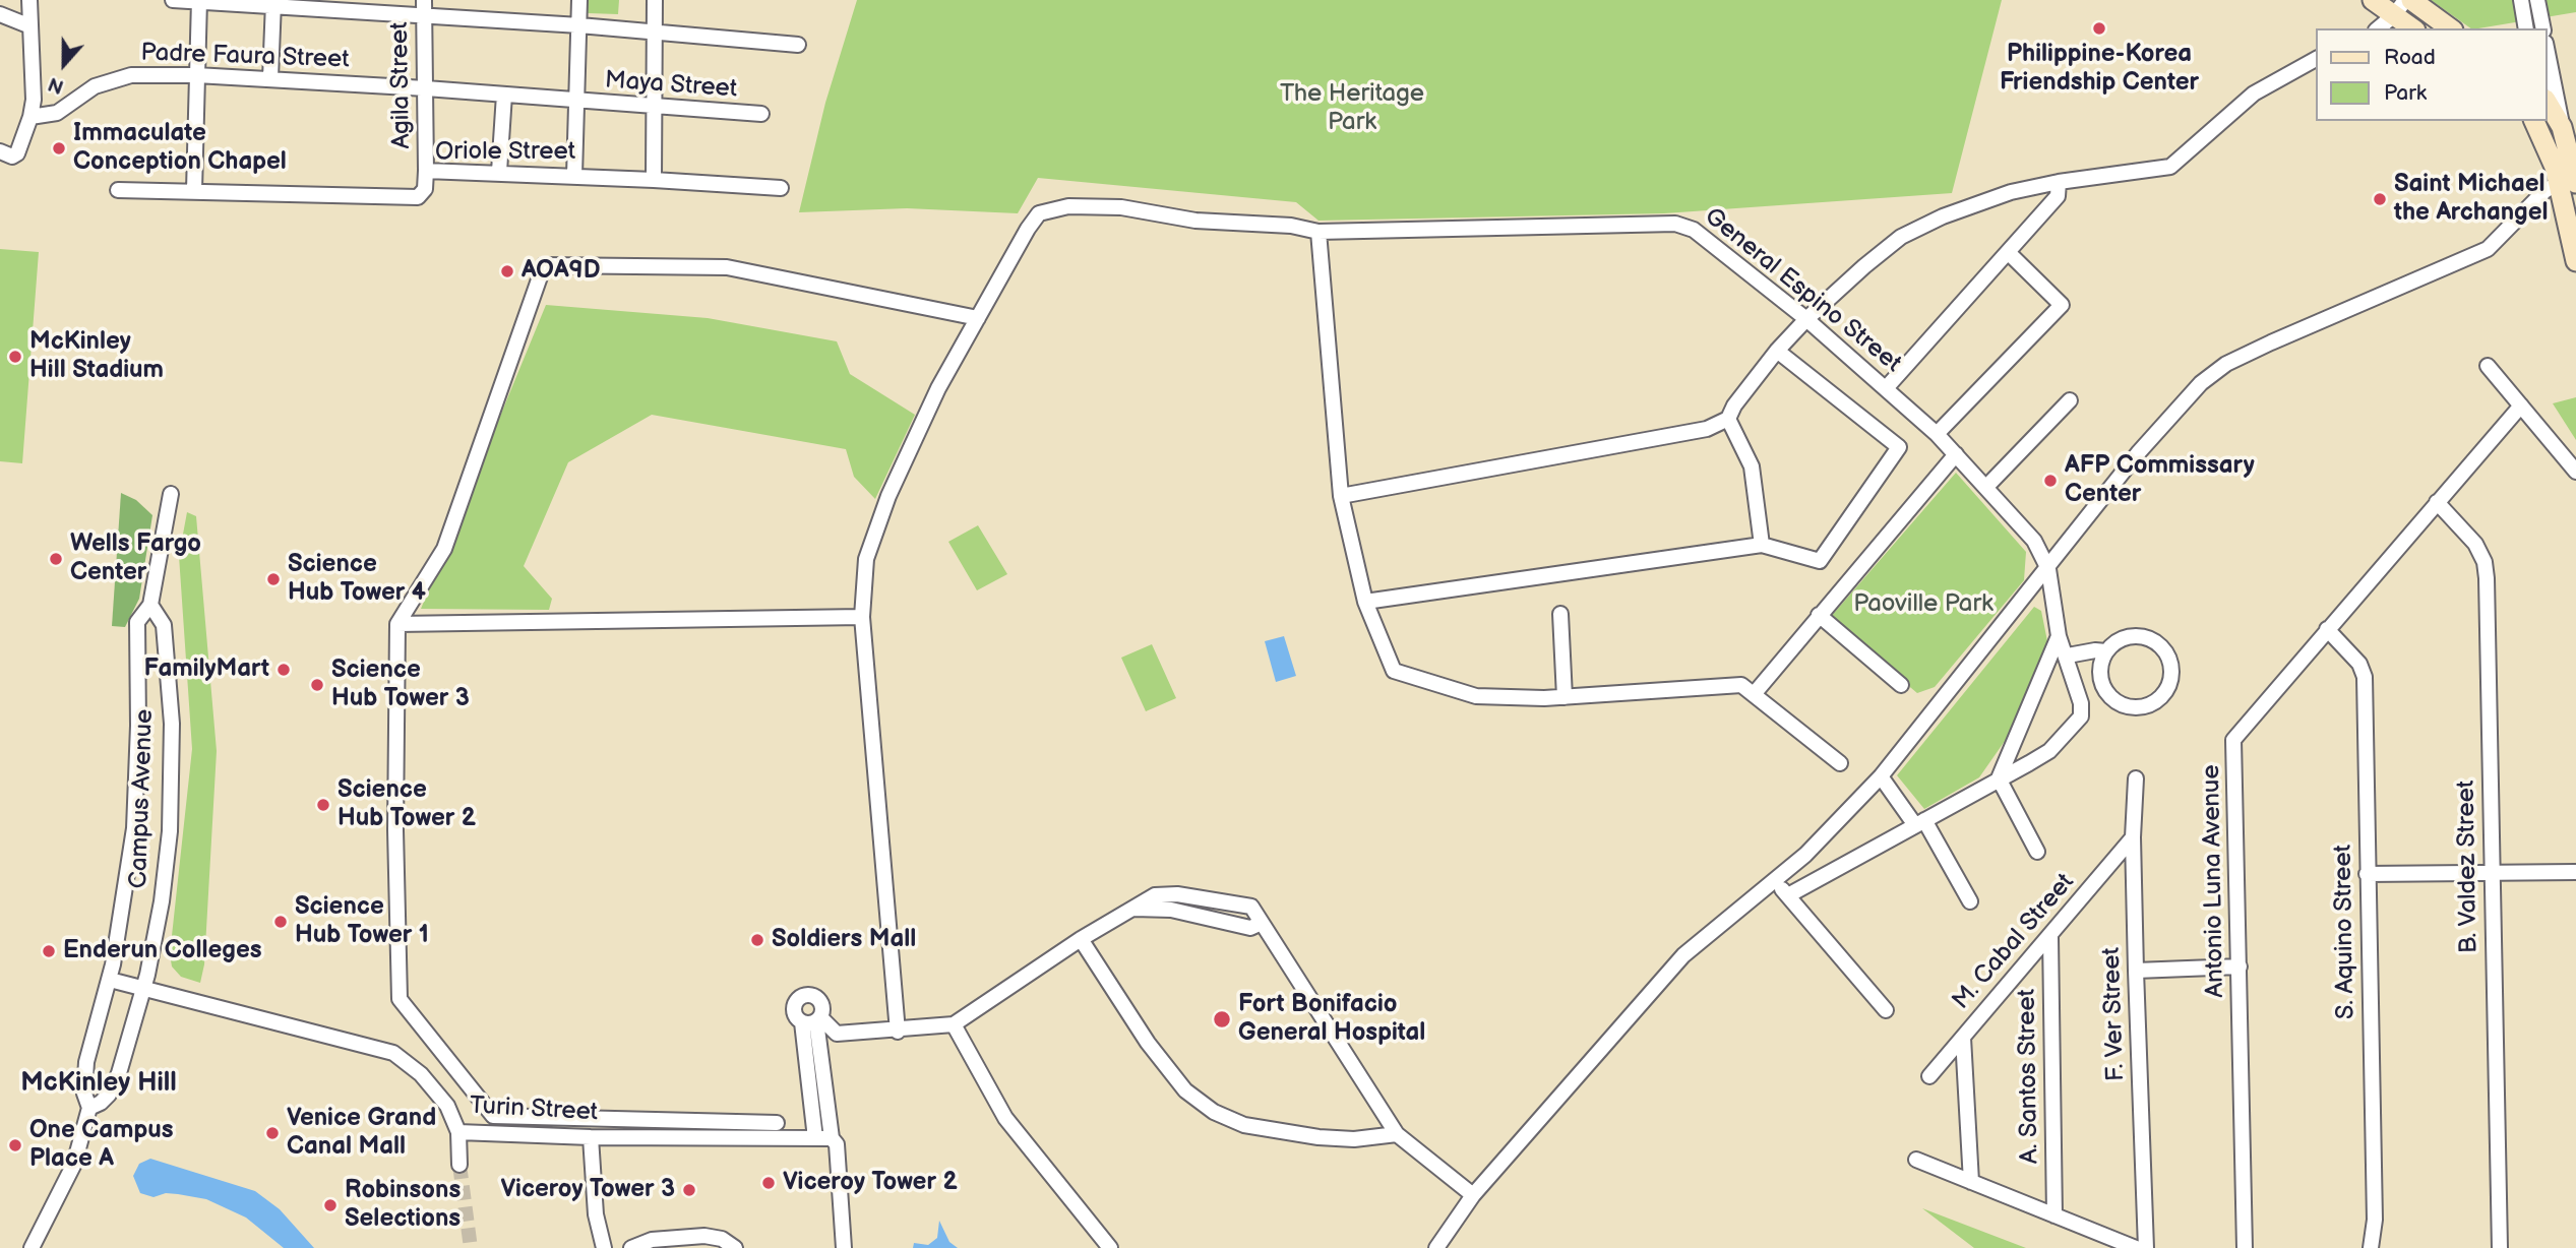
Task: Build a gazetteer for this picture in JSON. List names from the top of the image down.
{
  "streets": {
    "street": [
      "Padre Faura Street",
      "Agila Street",
      "Maya Street",
      "Oriole Street",
      "General Espino Street",
      "Campus Avenue",
      "B. Valdez Street",
      "Antonio Luna Avenue",
      "S. Aquino Street",
      "M. Cabal Street",
      "F. Ver Street",
      "A. Santos Street",
      "Turin Street"
    ]
  },
  "crossings": [
    ["Padre Faura Street", "Agila Street"],
    ["Padre Faura Street", "Maya Street"],
    ["Agila Street", "Maya Street"],
    ["Agila Street", "Oriole Street"],
    ["Maya Street", "Oriole Street"],
    ["Campus Avenue", "Turin Street"],
    ["B. Valdez Street", "Antonio Luna Avenue"],
    ["Antonio Luna Avenue", "S. Aquino Street"],
    ["M. Cabal Street", "F. Ver Street"],
    ["M. Cabal Street", "A. Santos Street"]
  ],
  "districts": ["McKinley Hill"],
  "parks": ["The Heritage Park", "Paoville Park"],
  "places": [
    "Philippine-Korea Friendship Center",
    "Immaculate Conception Chapel",
    "Saint Michael the Archangel",
    "AOA9D",
    "McKinley Hill Stadium",
    "AFP Commissary Center",
    "Wells Fargo Center",
    "Science Hub Tower 4",
    "FamilyMart",
    "Science Hub Tower 3",
    "Science Hub Tower 2",
    "Science Hub Tower 1",
    "Soldiers Mall",
    "Enderun Colleges",
    "Fort Bonifacio General Hospital",
    "Venice Grand Canal Mall",
    "One Campus Place A",
    "Viceroy Tower 2",
    "Viceroy Tower 3",
    "Robinsons Selections"
  ],
  "legend": ["Road", "Park"],
  "north": "bottom"
}
